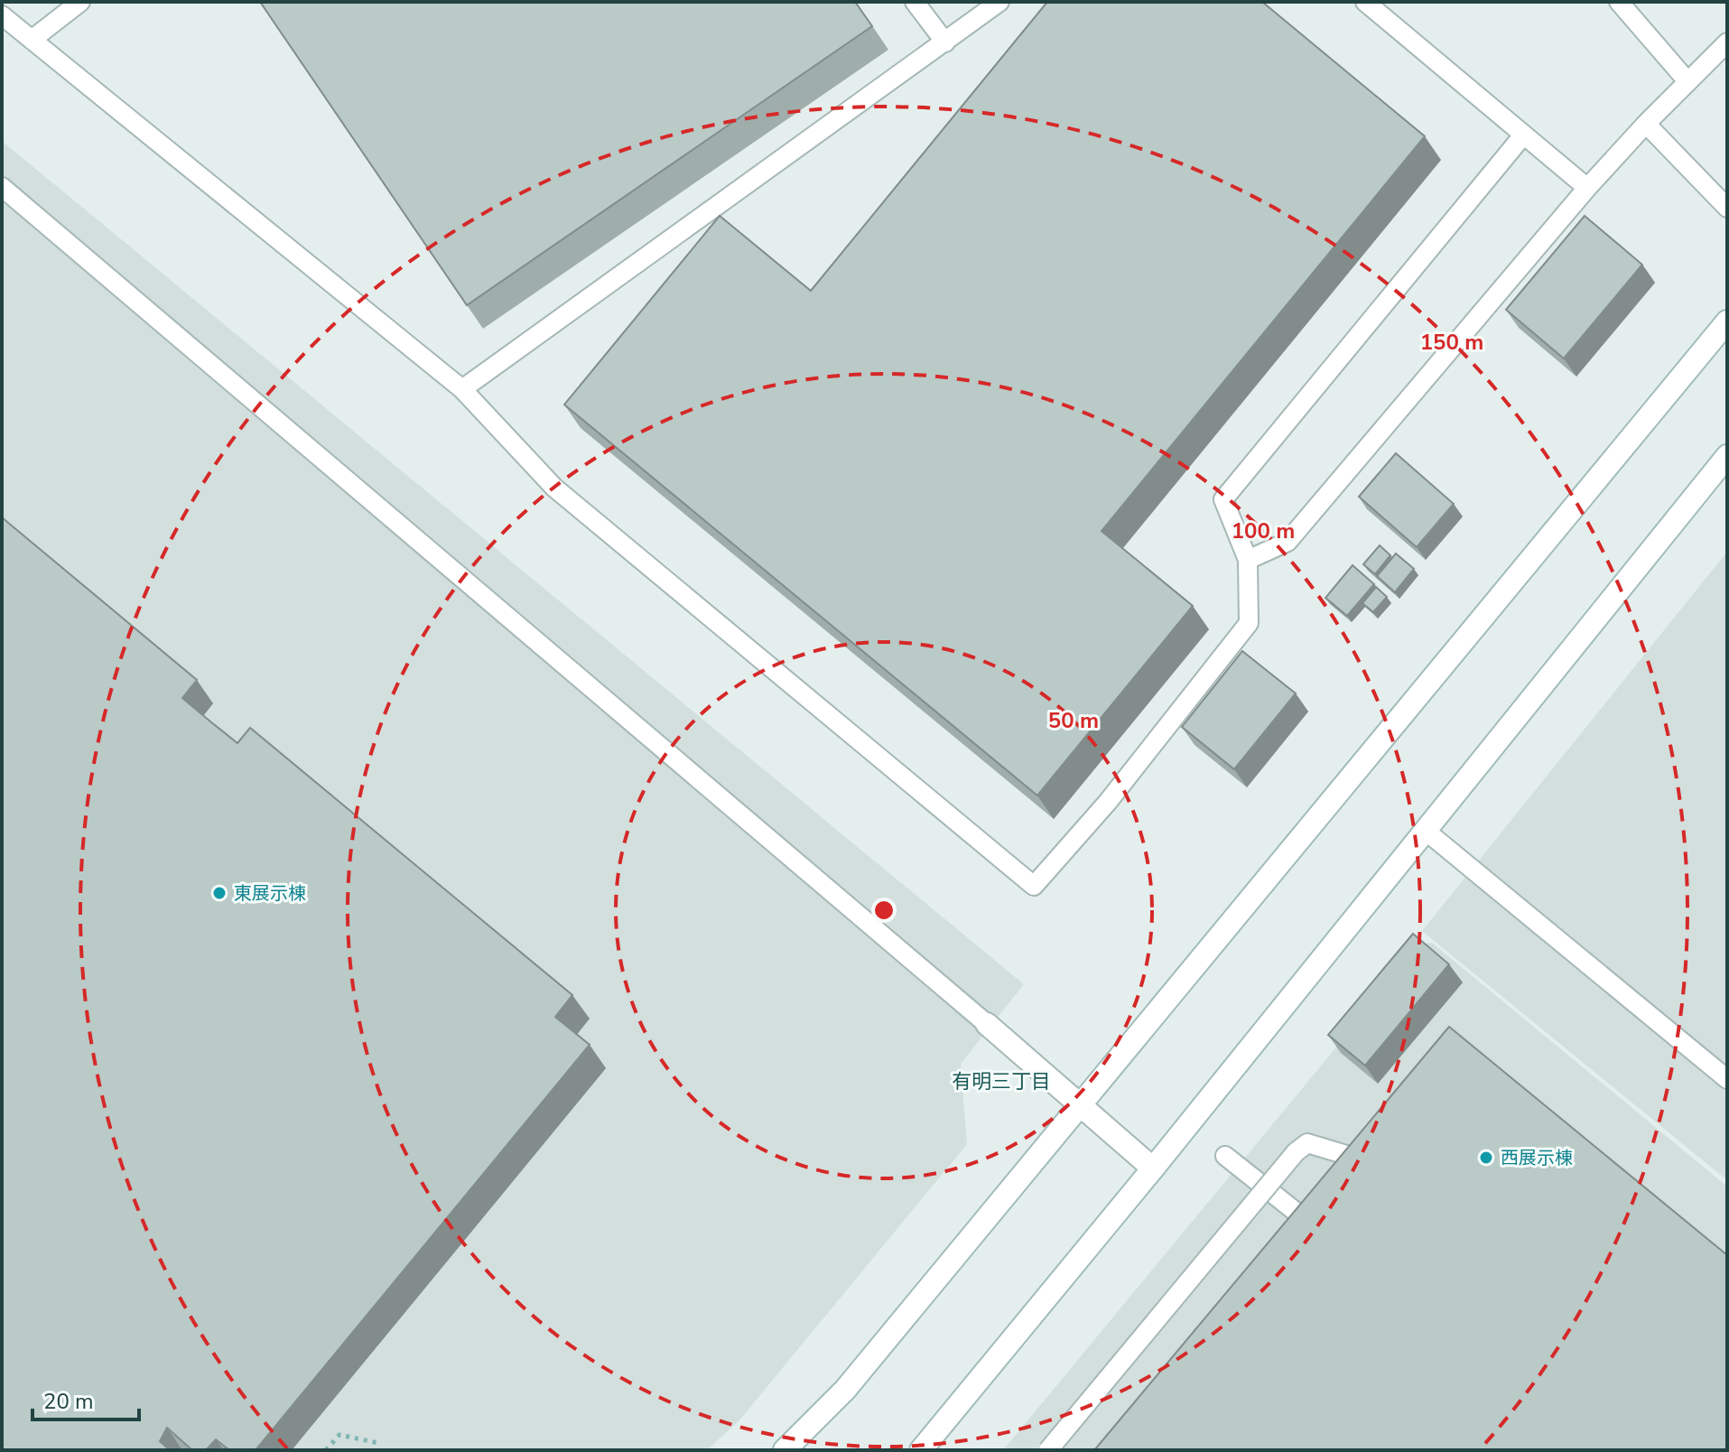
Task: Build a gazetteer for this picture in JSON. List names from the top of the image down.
{
  "districts": ["有明三丁目"],
  "places": ["東展示棟", "西展示棟"],
  "scale_bar": "20 m",
  "rings": ["150 m", "100 m", "50 m"]
}
